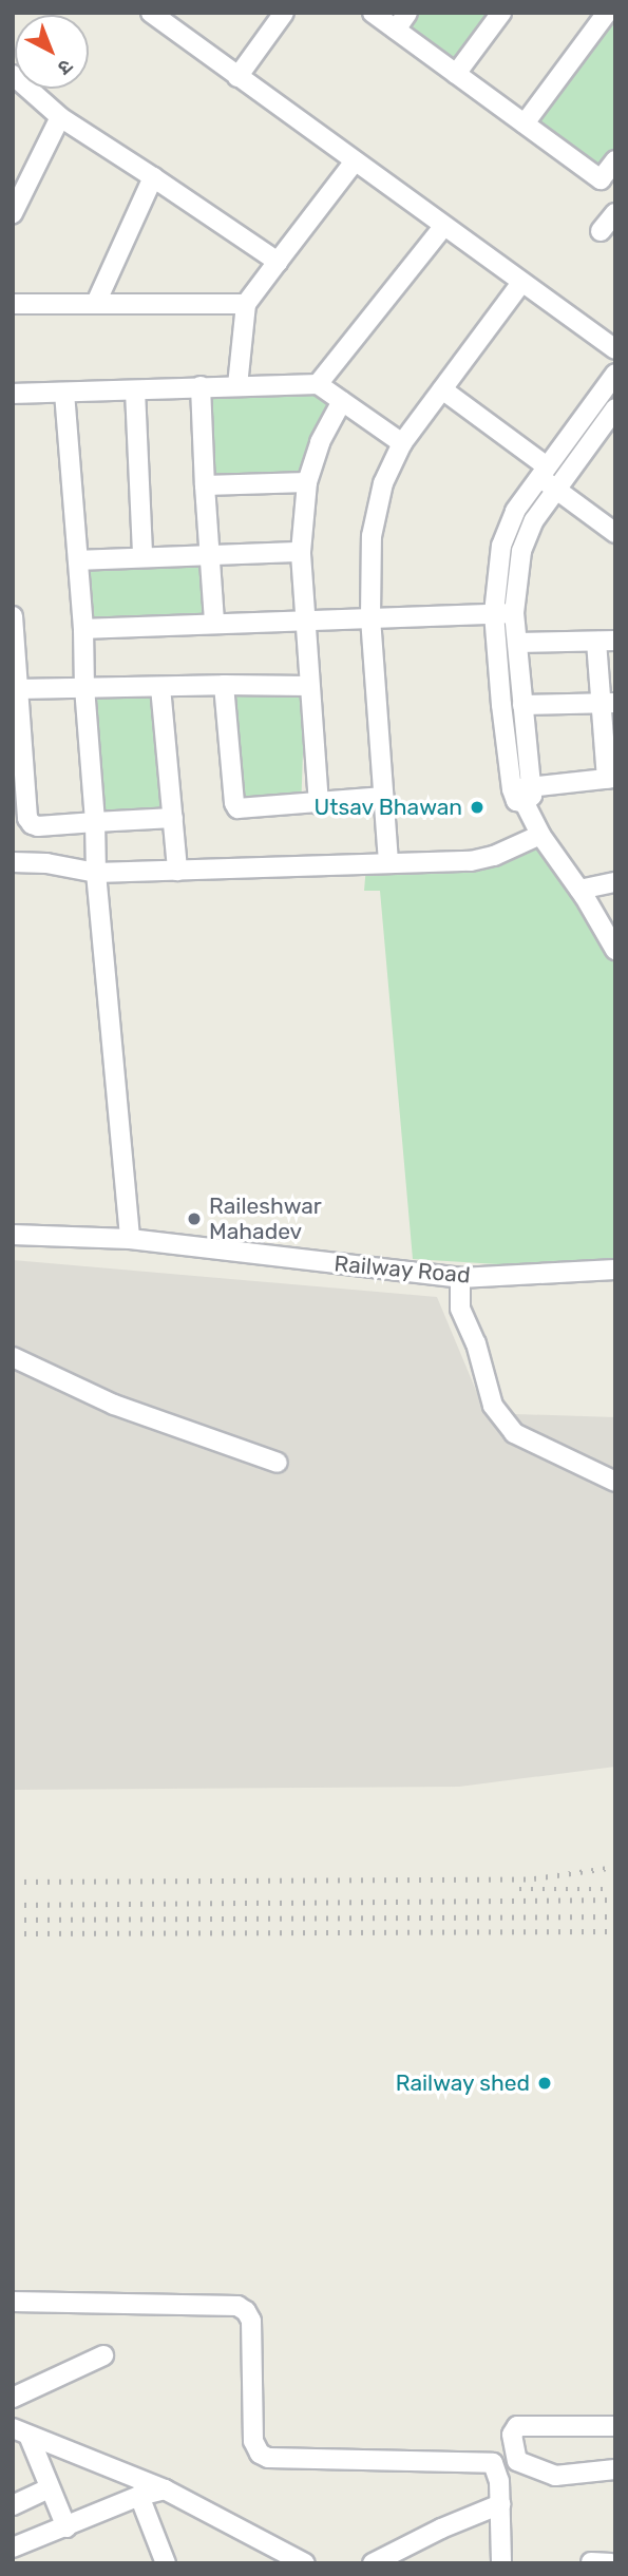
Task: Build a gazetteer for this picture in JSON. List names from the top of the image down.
{
  "streets": {
    "street": ["Railway Road"]
  },
  "places": ["Utsav Bhawan", "Raileshwar Mahadev", "Railway shed"],
  "north": "bottom right"
}
